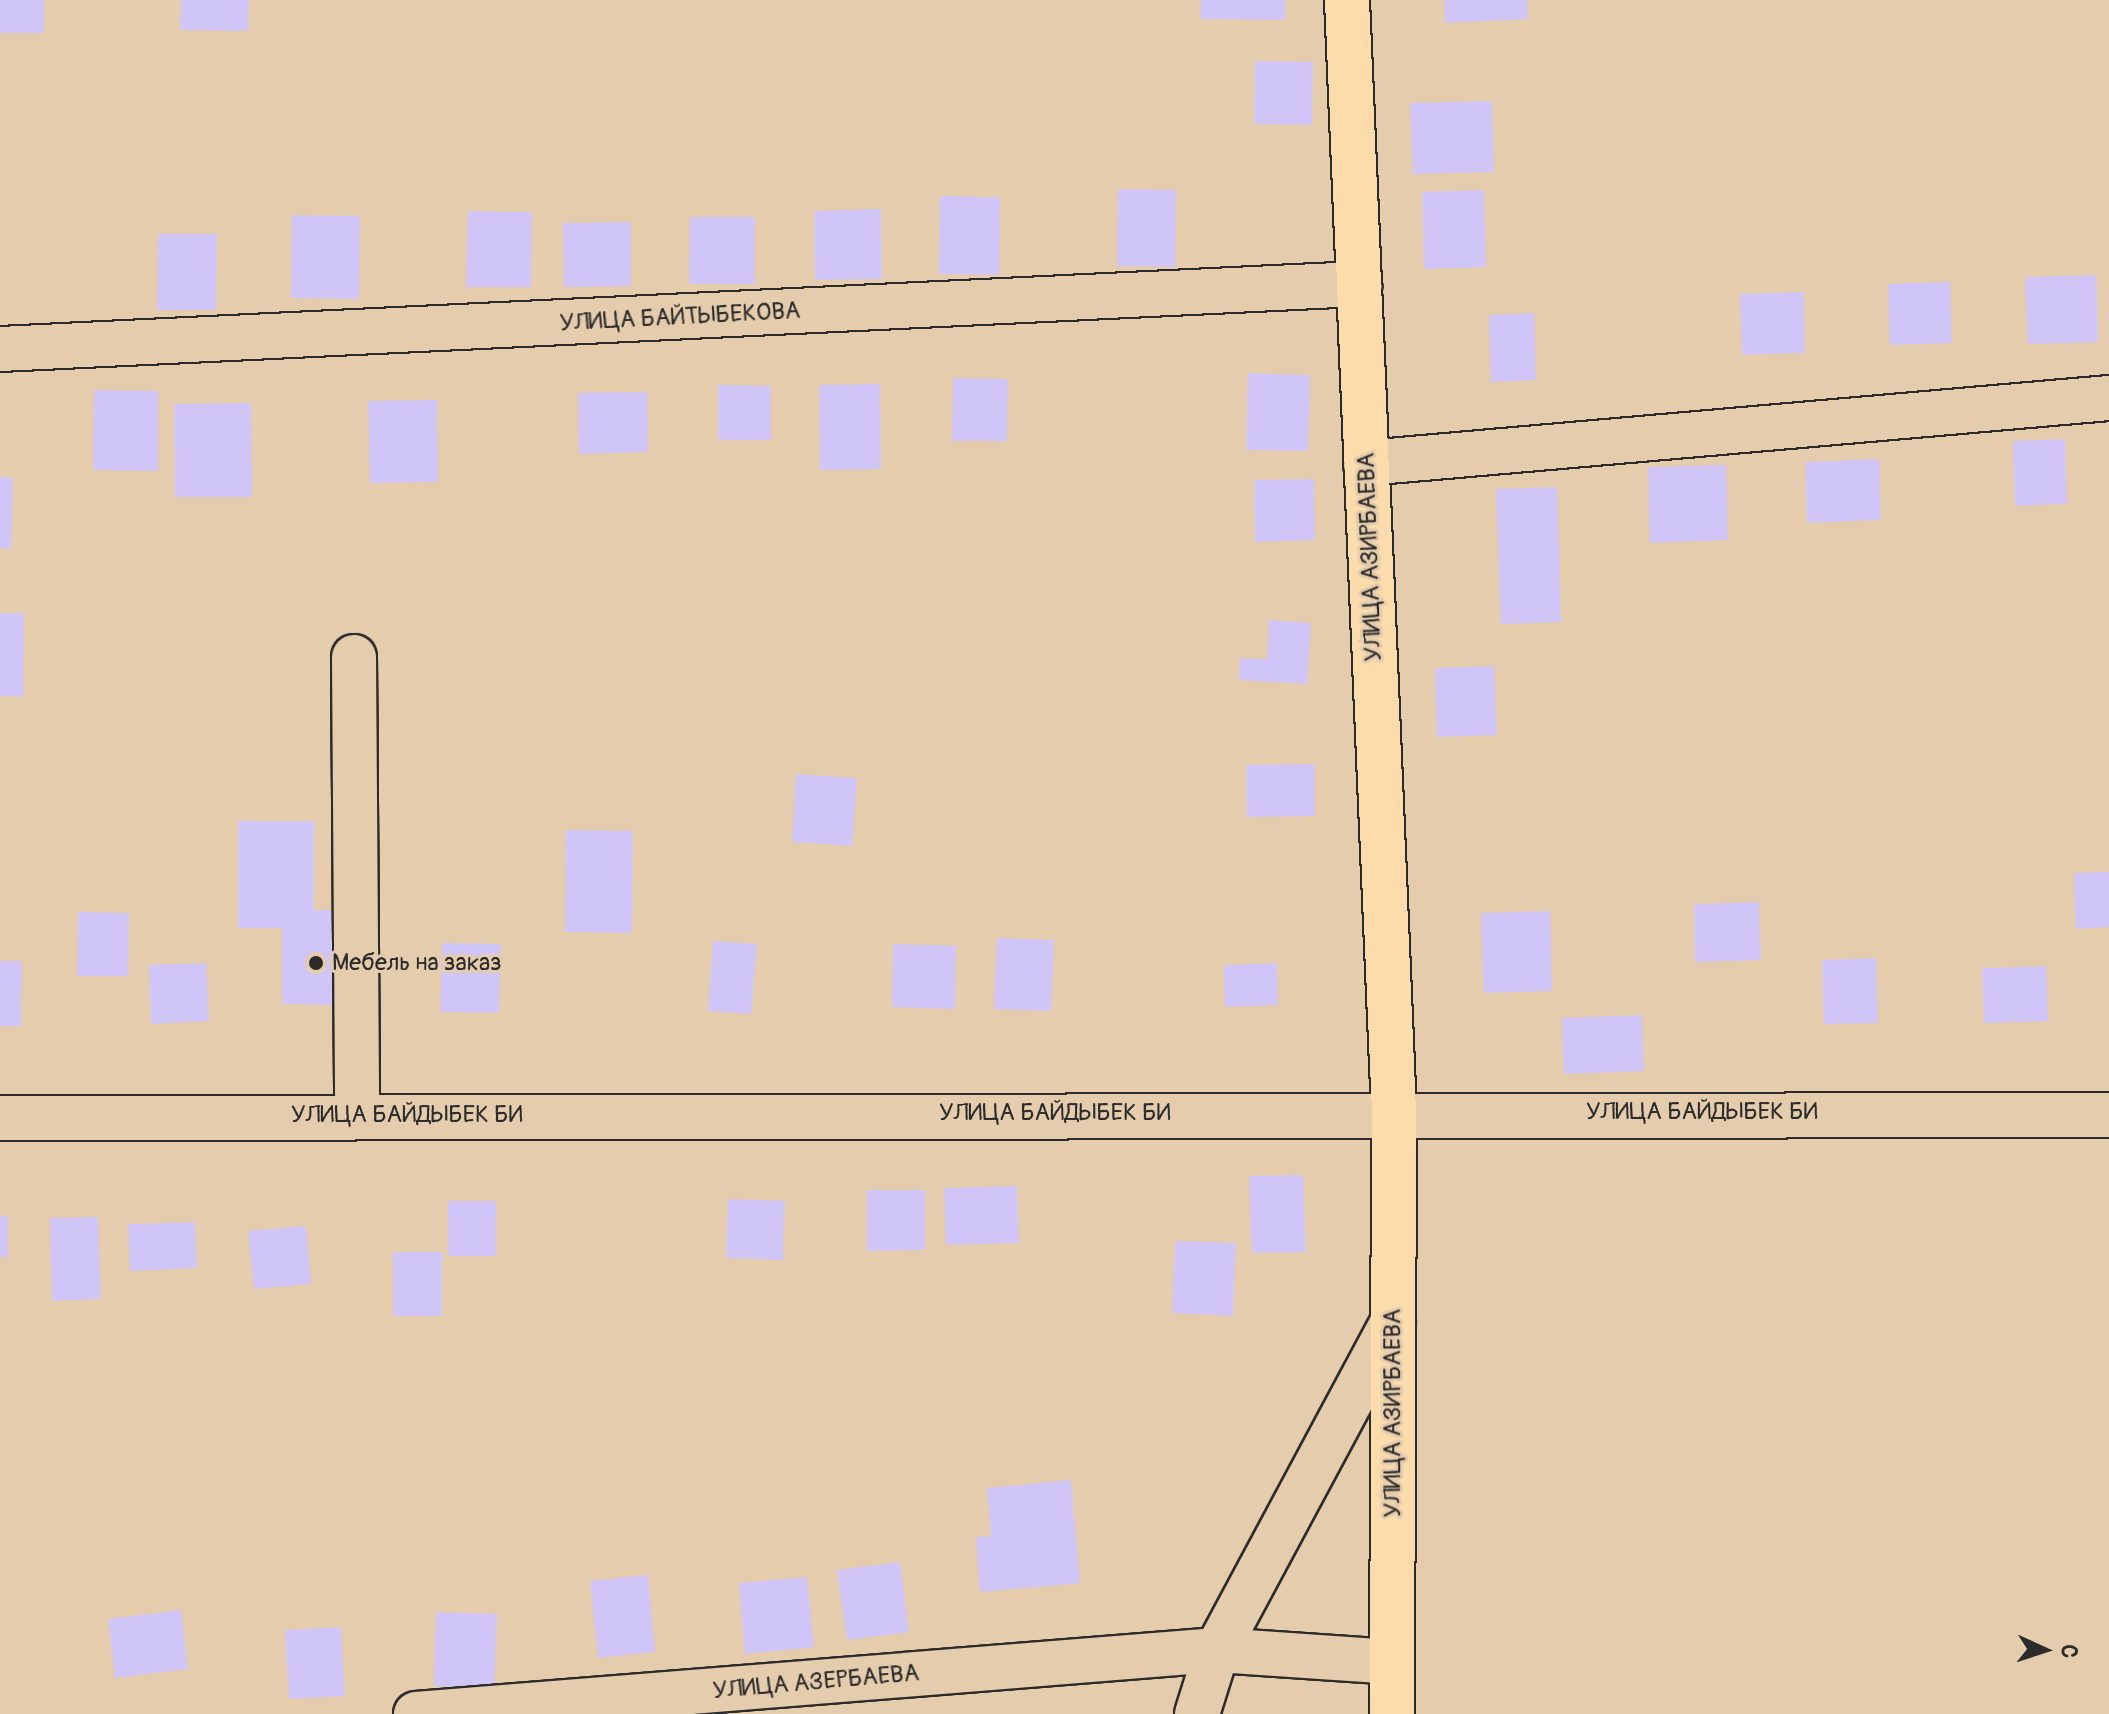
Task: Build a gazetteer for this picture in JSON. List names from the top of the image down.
{
  "streets": {
    "main road": ["УЛИЦА АЗИРБАЕВА"],
    "street": ["УЛИЦА БАЙТЫБЕКОВА", "УЛИЦА БАЙДЫБЕК БИ", "УЛИЦА АЗЕРБАЕВА"]
  },
  "crossings": [
    ["УЛИЦА БАЙТЫБЕКОВА", "УЛИЦА АЗИРБАЕВА"],
    ["УЛИЦА АЗИРБАЕВА", "УЛИЦА БАЙДЫБЕК БИ"],
    ["УЛИЦА АЗИРБАЕВА", "УЛИЦА АЗЕРБАЕВА"]
  ],
  "places": ["Мебель на заказ"],
  "north": "right"
}
